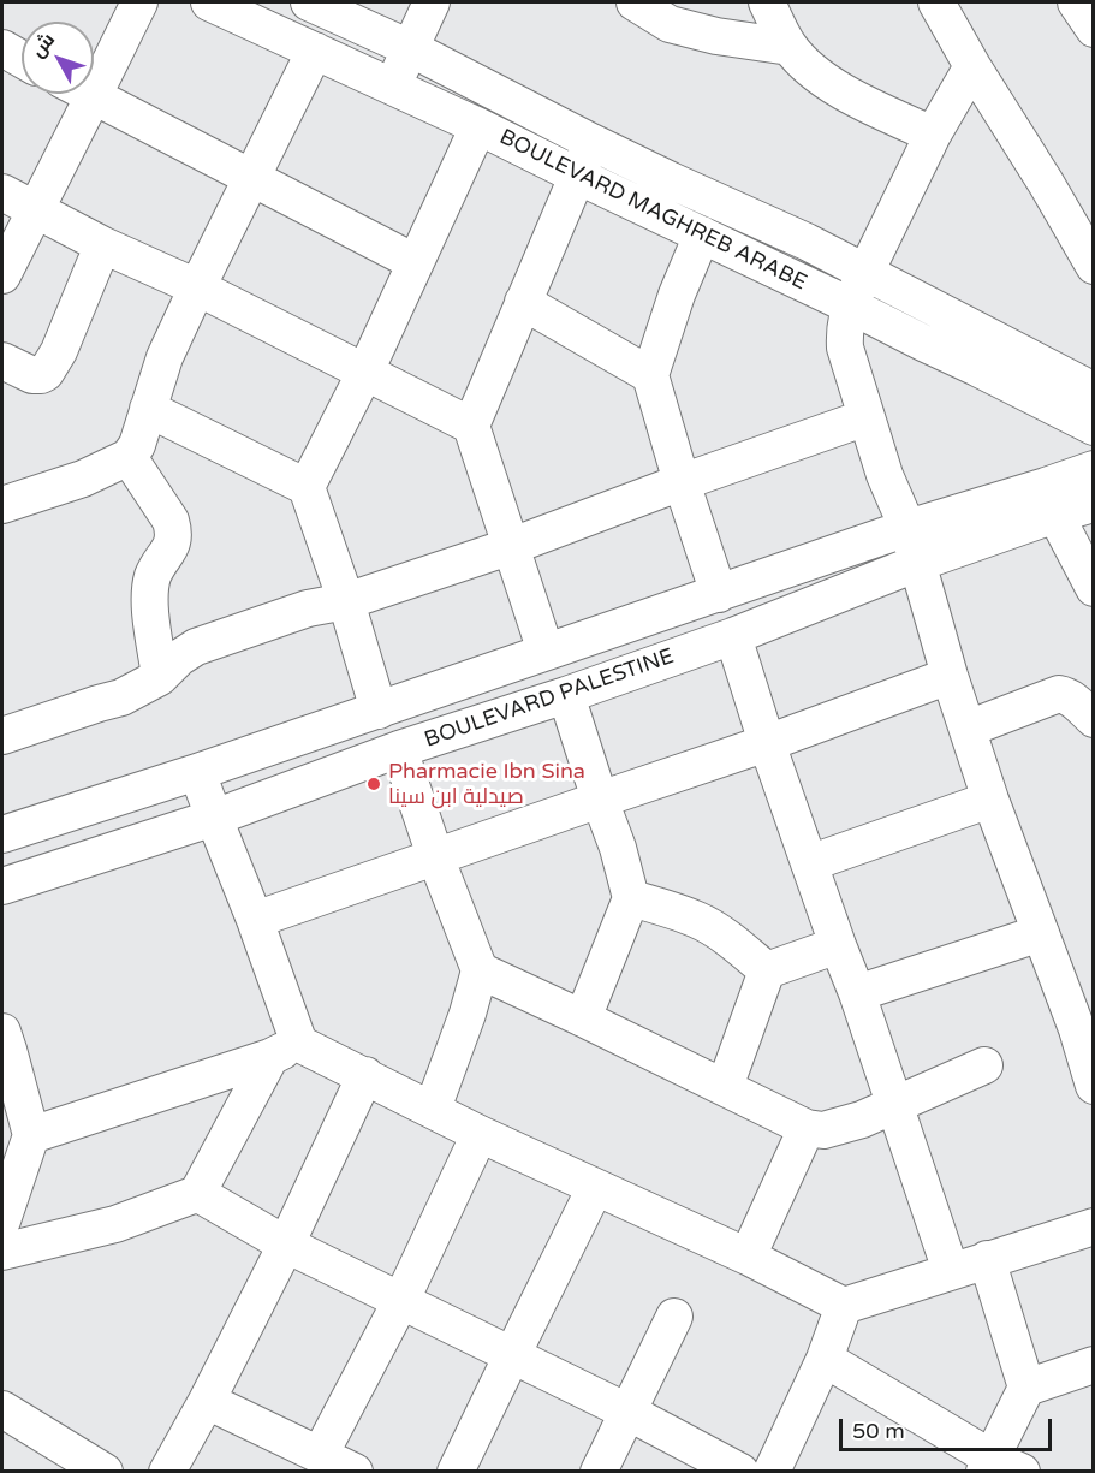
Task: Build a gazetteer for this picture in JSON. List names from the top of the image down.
{
  "streets": {
    "street": ["BOULEVARD MAGHREB ARABE", "BOULEVARD PALESTINE"]
  },
  "places": ["Pharmacie Ibn Sina صيدلية ابن سينا"],
  "scale_bar": "50 m",
  "north": "top left"
}
